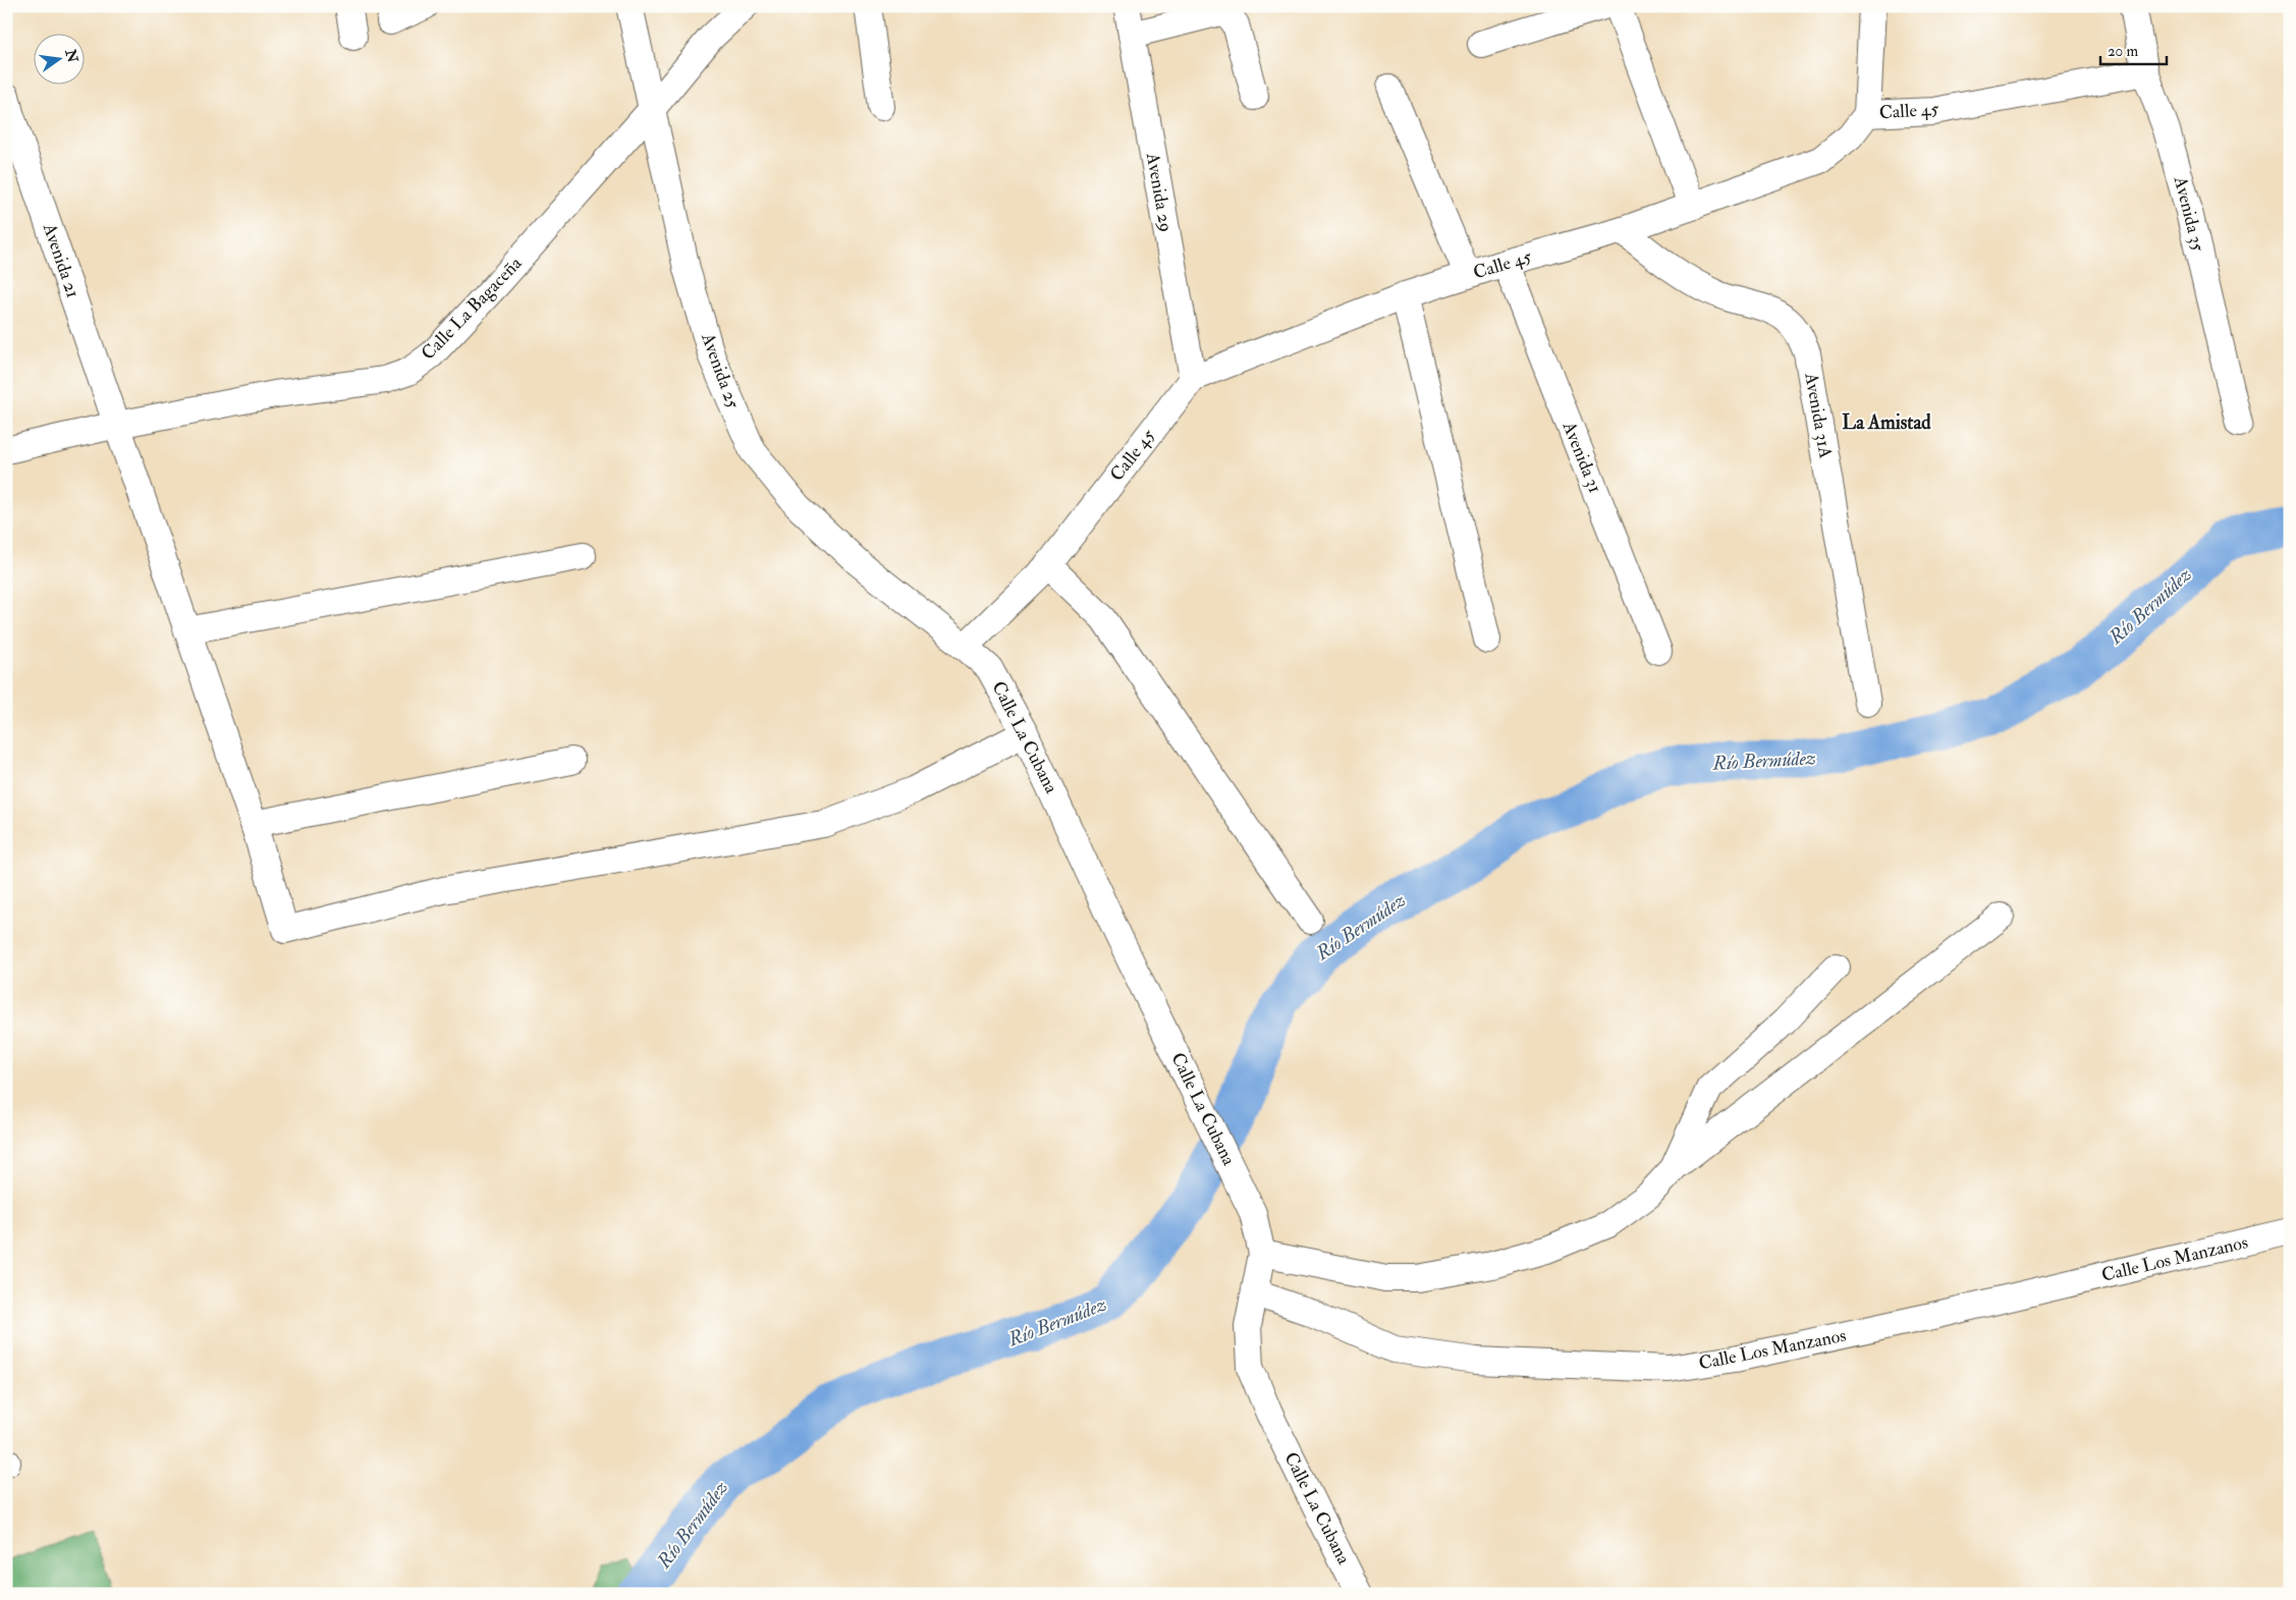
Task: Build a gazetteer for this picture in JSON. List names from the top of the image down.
{
  "streets": {
    "street": [
      "Calle 45",
      "Avenida 29",
      "Avenida 35",
      "Avenida 21",
      "Calle La Bagaceña",
      "Avenida 25",
      "Avenida 31A",
      "Avenida 31",
      "Calle La Cubana",
      "Calle Los Manzanos"
    ]
  },
  "crossings": [
    ["Calle 45", "Avenida 29"],
    ["Calle 45", "Avenida 35"],
    ["Calle 45", "Avenida 25"],
    ["Calle 45", "Avenida 31A"],
    ["Calle 45", "Avenida 31"],
    ["Calle 45", "Calle La Cubana"],
    ["Avenida 21", "Calle La Bagaceña"],
    ["Avenida 21", "Calle La Cubana"],
    ["Calle La Bagaceña", "Avenida 25"],
    ["Avenida 25", "Calle La Cubana"],
    ["Calle La Cubana", "Calle Los Manzanos"]
  ],
  "districts": ["La Amistad"],
  "water": ["Río Bermúdez"],
  "scale_bar": "20 m",
  "north": "right"
}
